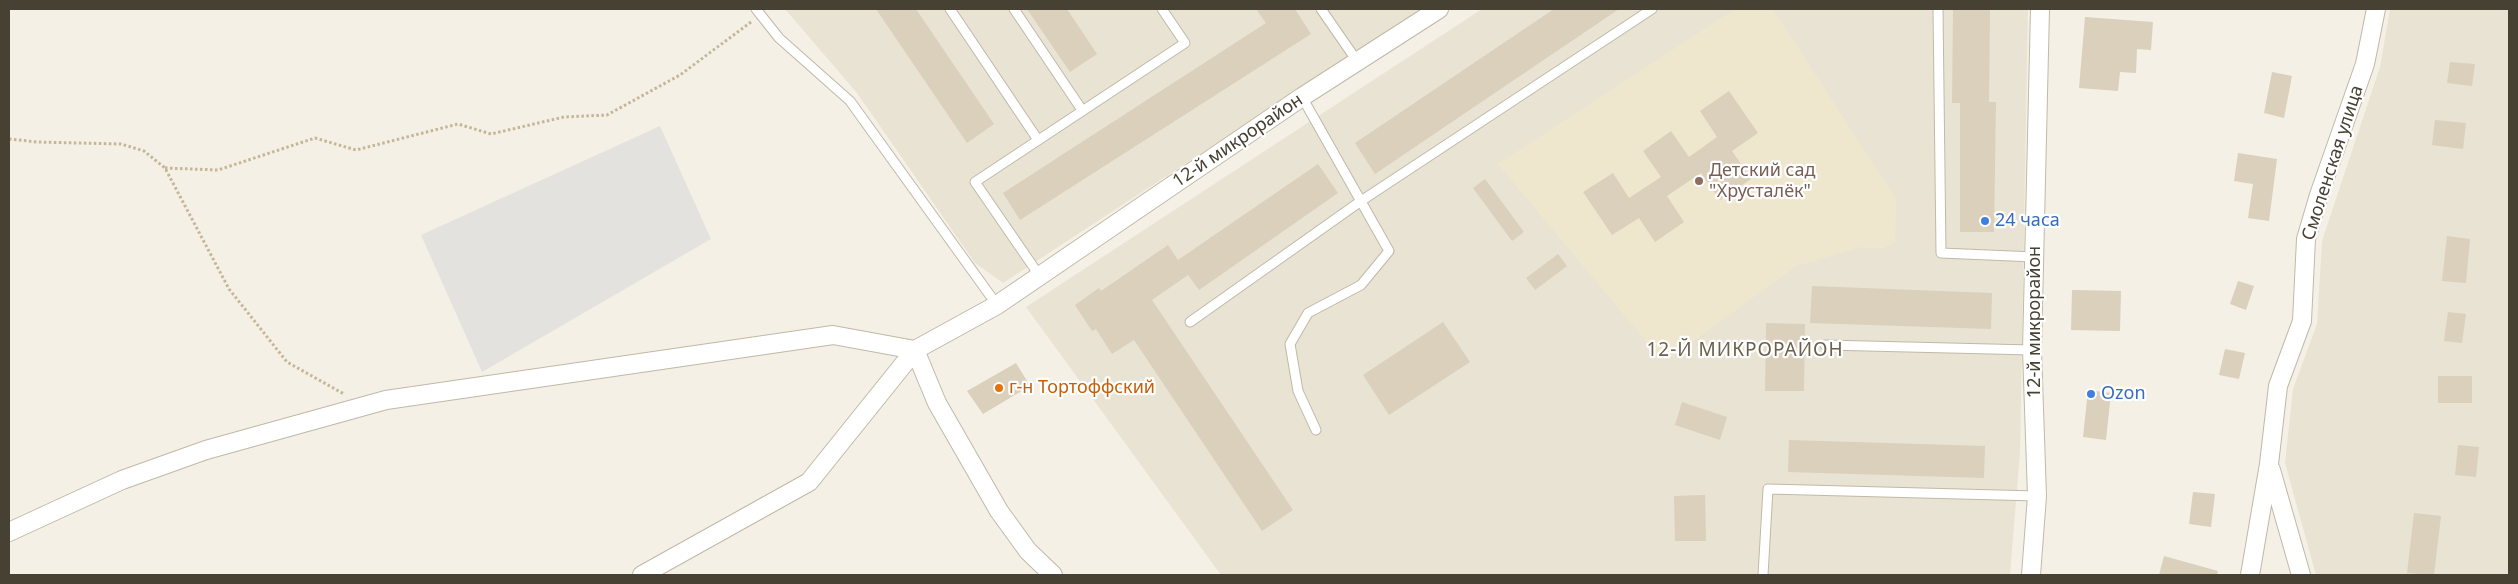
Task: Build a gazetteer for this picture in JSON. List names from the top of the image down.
{
  "streets": {
    "street": ["12-й микрорайон", "Смоленская улица"]
  },
  "districts": ["12-Й МИКРОРАЙОН"],
  "places": [
    "Детский сад \"Хрусталёк\"",
    "24 часа",
    "г-н Тортоффский",
    "Ozon"
  ]
}
